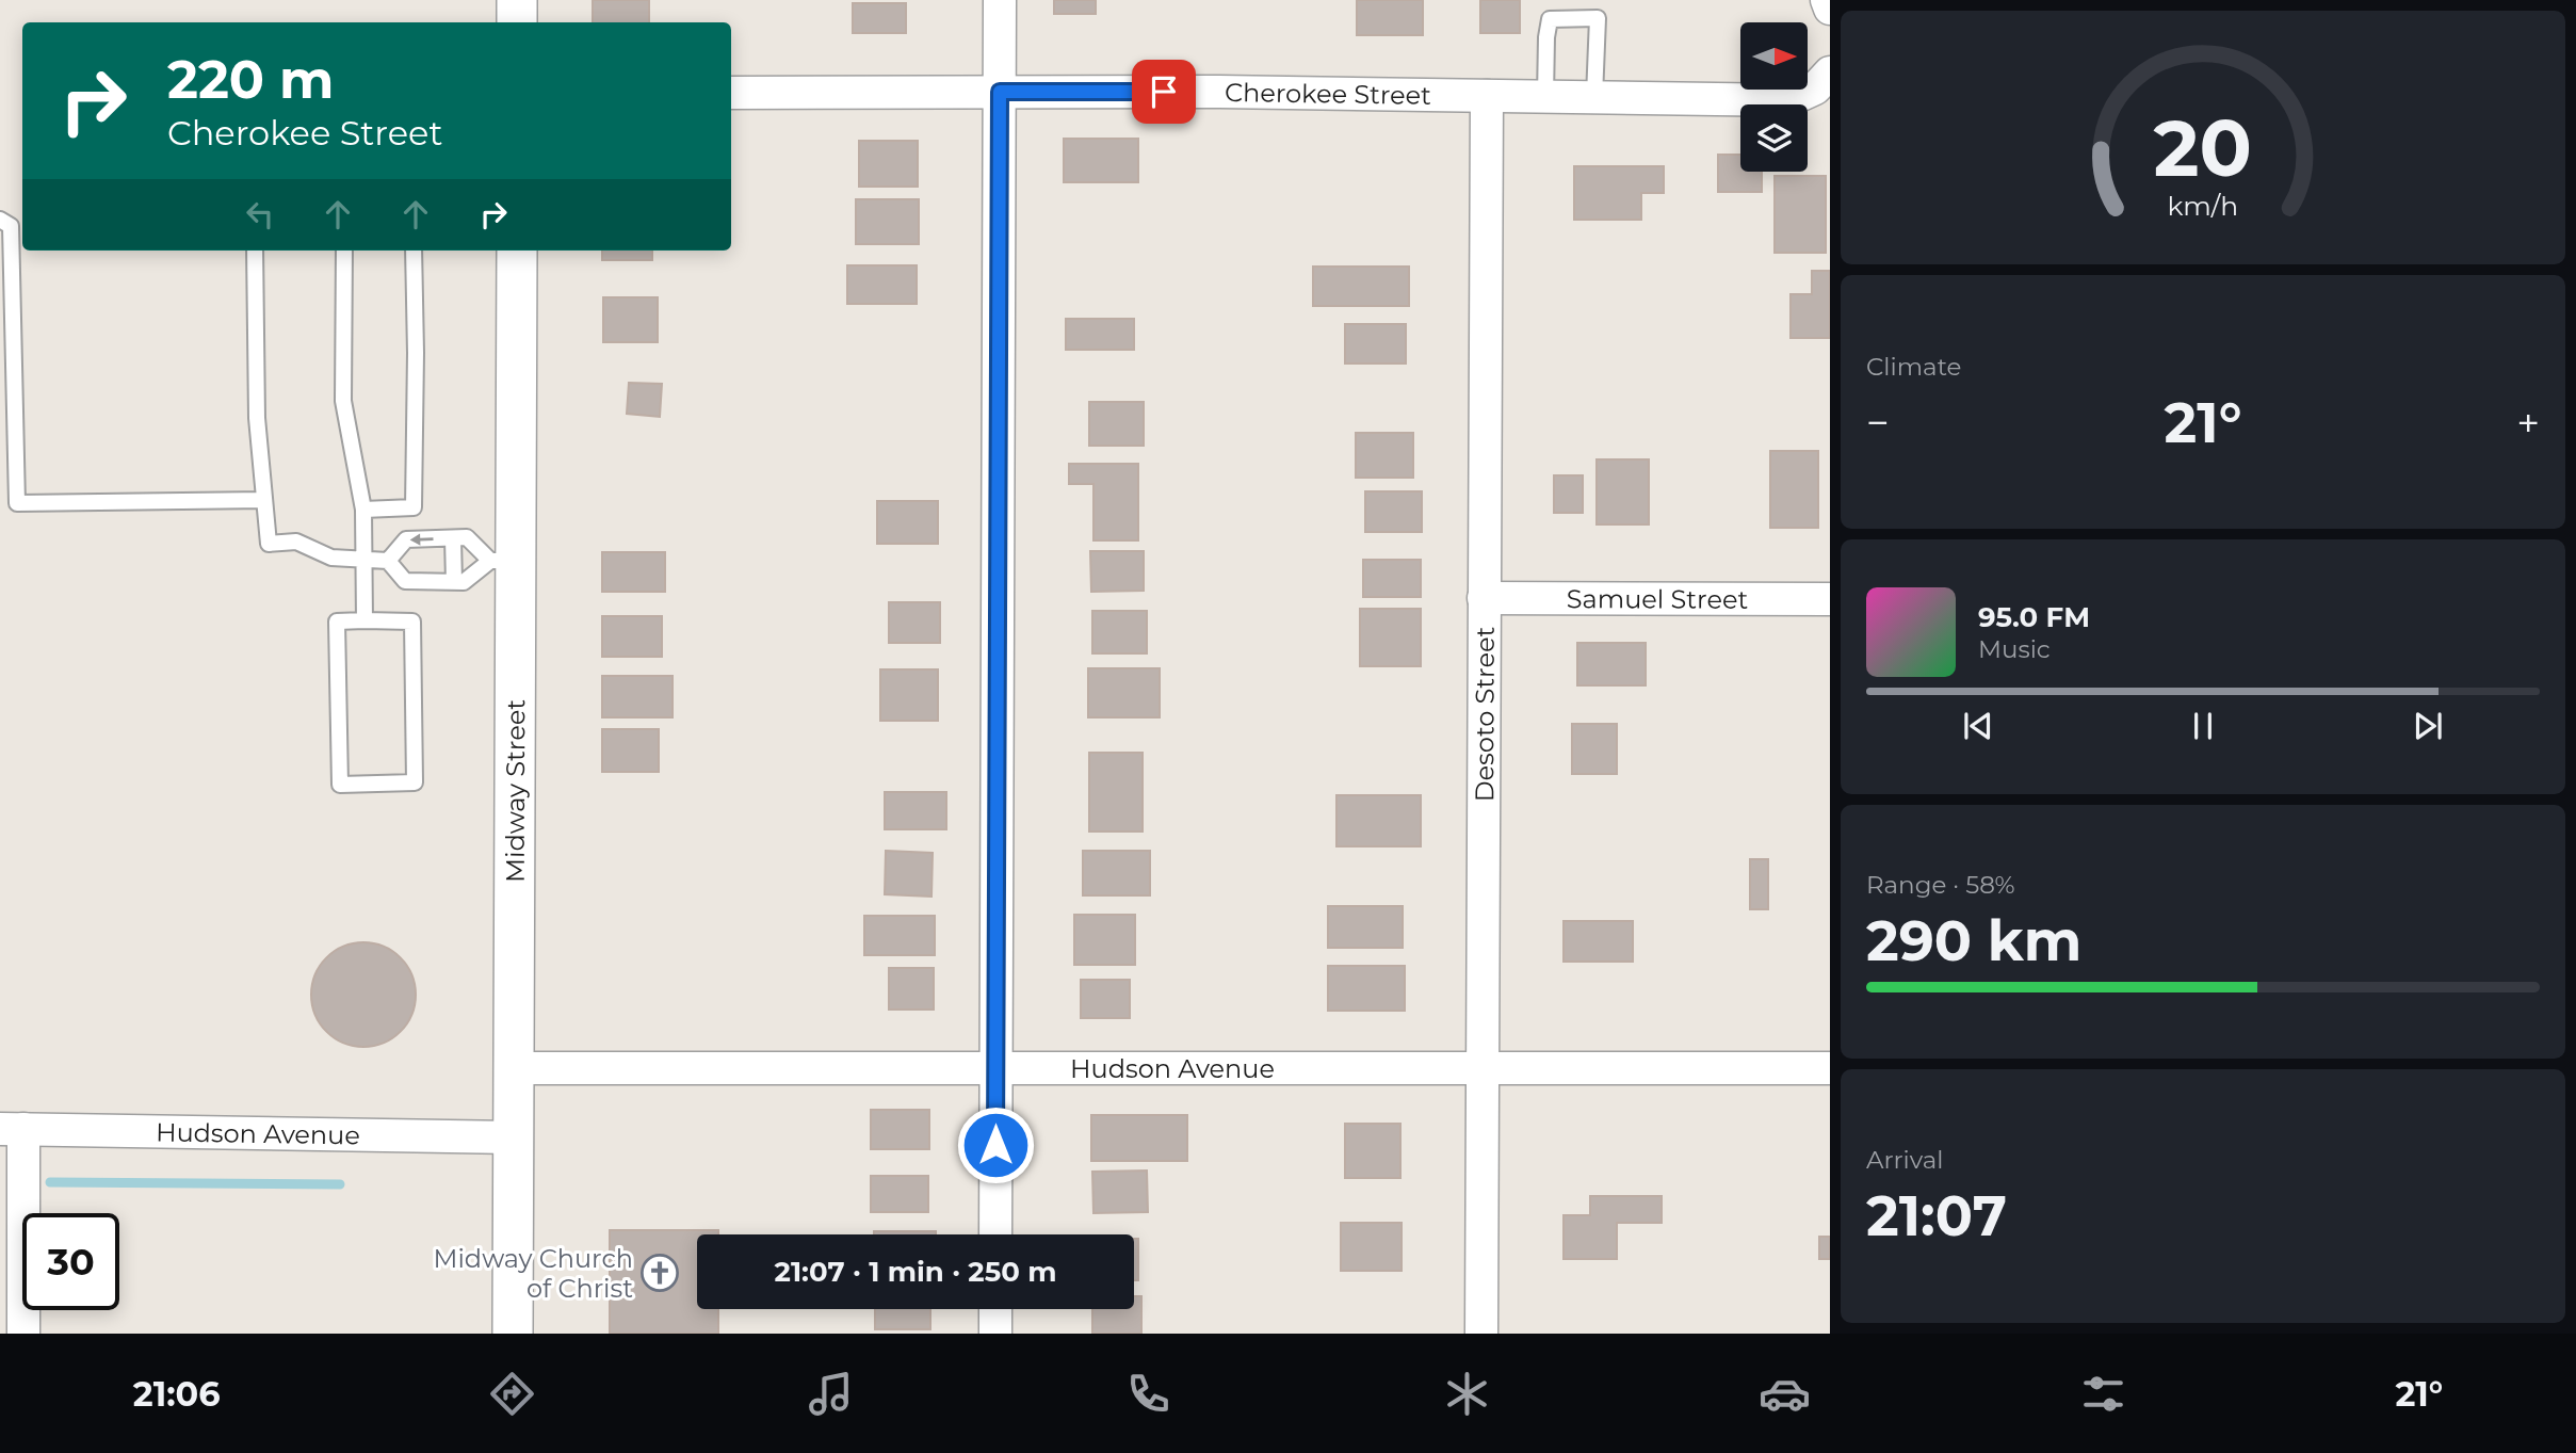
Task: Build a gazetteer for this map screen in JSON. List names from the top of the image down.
{
  "streets": {
    "street": [
      "Cherokee Street",
      "Samuel Street",
      "Desoto Street",
      "Midway Street",
      "Hudson Avenue"
    ]
  },
  "crossings": [
    ["Cherokee Street", "Desoto Street"],
    ["Samuel Street", "Desoto Street"],
    ["Desoto Street", "Hudson Avenue"],
    ["Midway Street", "Hudson Avenue"]
  ],
  "places": {
    "church": ["Midway Church of Christ"]
  },
  "north": "right",
  "page": {
    "turn": ["220 m", "Cherokee Street"],
    "tile": [
      "Climate",
      ["Range · 58%", "290 km"],
      ["Arrival", "21:07"]
    ],
    "heat": ["−", "21°", "+"],
    "song": ["95.0 FM", "Music"],
    "limit": "30",
    "trip": "21:07 · 1 min · 250 m",
    "tabs": ["21:06", "21°"],
    "gauge": ["20", "km/h"]
  }
}
